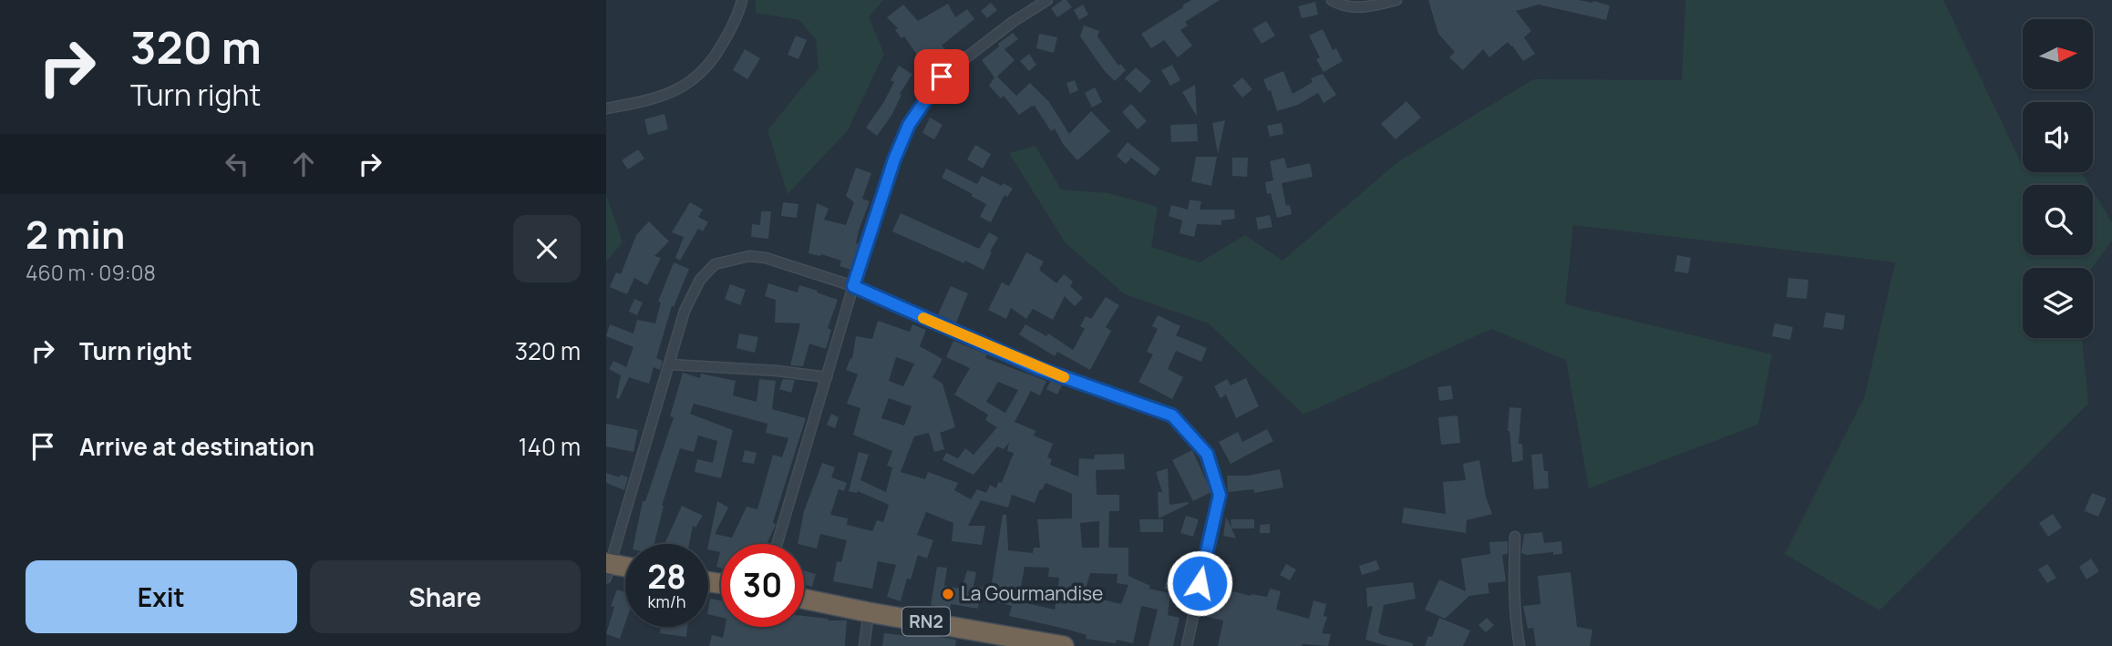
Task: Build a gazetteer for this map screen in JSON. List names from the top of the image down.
{
  "streets": {
    "highway": ["RN2"]
  },
  "places": ["La Gourmandise"],
  "north": "right",
  "page": {
    "turn": ["320 m", "Turn right"],
    "heading": ["2 min", "460 m · 09:08"],
    "list": [
      {
        "name": "Turn right",
        "value": "320 m"
      },
      {
        "name": "Arrive at destination",
        "value": "140 m"
      }
    ],
    "speed": "28 km/h",
    "limit": "30",
    "buttons": ["Exit", "Share"]
  }
}
